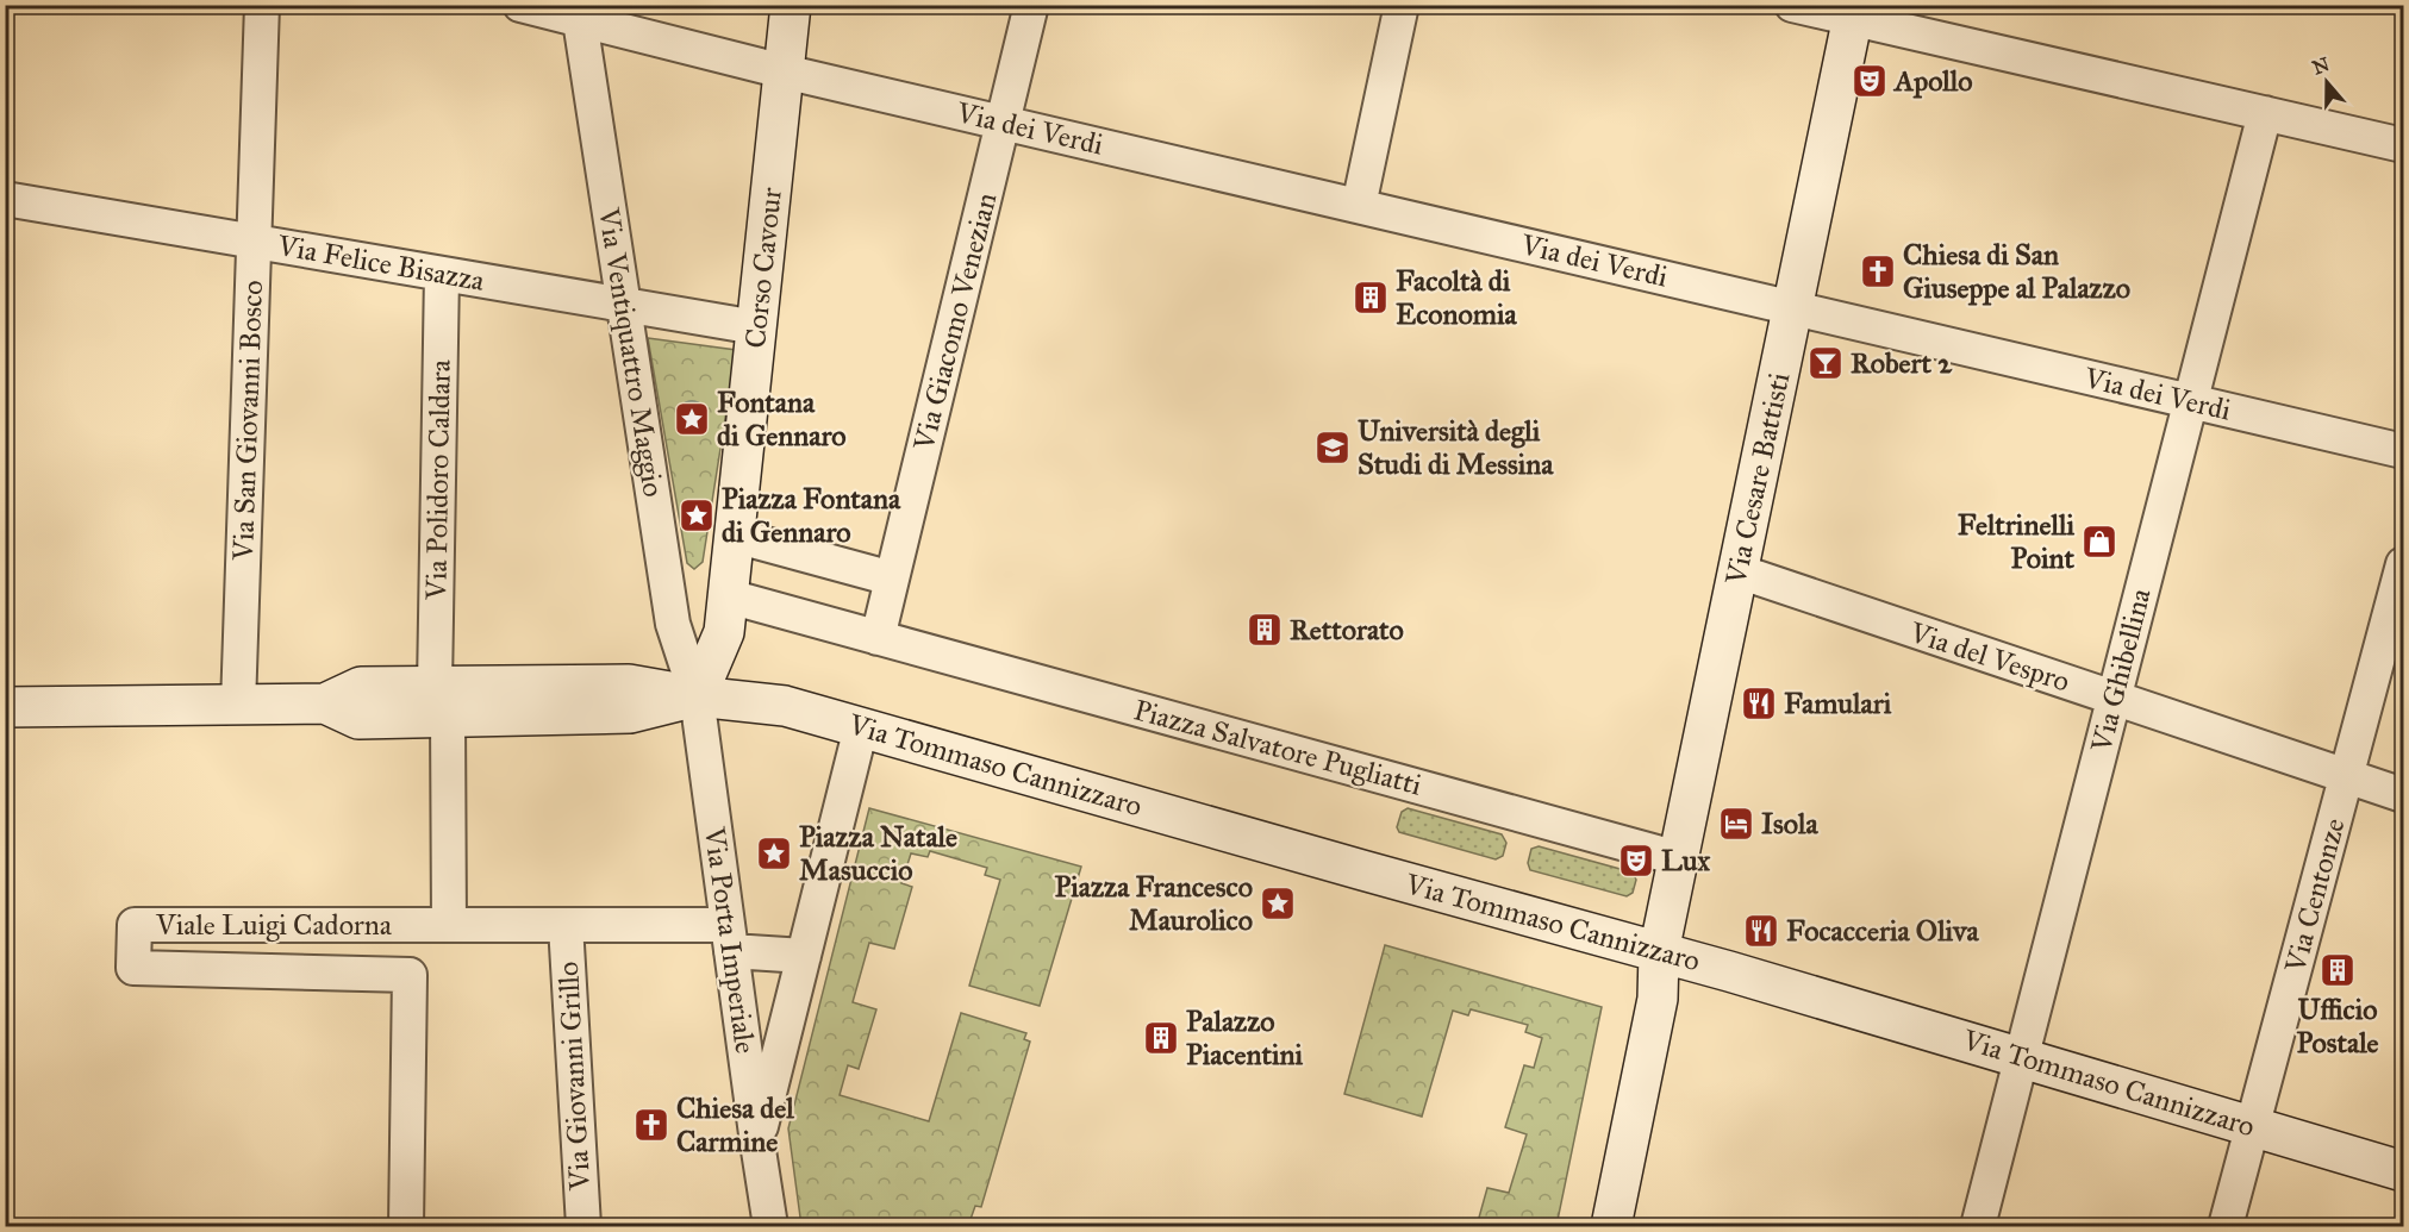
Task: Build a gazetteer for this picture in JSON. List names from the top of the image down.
{
  "streets": {
    "main road": ["Corso Cavour", "Via Cesare Battisti", "Via Tommaso Cannizzaro"],
    "street": [
      "Via dei Verdi",
      "Via Felice Bisazza",
      "Via Giacomo Venezian",
      "Via Ventiquattro Maggio",
      "Via San Giovanni Bosco",
      "Via Polidoro Caldara",
      "Via del Vespro",
      "Via Ghibellina",
      "Piazza Salvatore Pugliatti",
      "Via Centonze",
      "Viale Luigi Cadorna",
      "Via Porta Imperiale",
      "Via Giovanni Grillo"
    ]
  },
  "crossings": [
    ["Via dei Verdi", "Corso Cavour"],
    ["Via dei Verdi", "Via Giacomo Venezian"],
    ["Via dei Verdi", "Via Ventiquattro Maggio"],
    ["Via dei Verdi", "Via Cesare Battisti"],
    ["Via dei Verdi", "Via Ghibellina"],
    ["Via Felice Bisazza", "Corso Cavour"],
    ["Via Felice Bisazza", "Via Ventiquattro Maggio"],
    ["Via Felice Bisazza", "Via San Giovanni Bosco"],
    ["Via Felice Bisazza", "Via Polidoro Caldara"],
    ["Corso Cavour", "Via Ventiquattro Maggio"],
    ["Corso Cavour", "Piazza Salvatore Pugliatti"],
    ["Corso Cavour", "Via Tommaso Cannizzaro"],
    ["Corso Cavour", "Via Porta Imperiale"],
    ["Via Giacomo Venezian", "Piazza Salvatore Pugliatti"],
    ["Via Ventiquattro Maggio", "Via Tommaso Cannizzaro"],
    ["Via Ventiquattro Maggio", "Via Porta Imperiale"],
    ["Via San Giovanni Bosco", "Via Tommaso Cannizzaro"],
    ["Via Cesare Battisti", "Via del Vespro"],
    ["Via Cesare Battisti", "Piazza Salvatore Pugliatti"],
    ["Via Cesare Battisti", "Via Tommaso Cannizzaro"],
    ["Via Polidoro Caldara", "Via Tommaso Cannizzaro"],
    ["Via Polidoro Caldara", "Viale Luigi Cadorna"],
    ["Via del Vespro", "Via Ghibellina"],
    ["Via del Vespro", "Via Centonze"],
    ["Via Ghibellina", "Via Tommaso Cannizzaro"],
    ["Via Tommaso Cannizzaro", "Via Centonze"],
    ["Via Tommaso Cannizzaro", "Via Porta Imperiale"],
    ["Viale Luigi Cadorna", "Via Porta Imperiale"],
    ["Viale Luigi Cadorna", "Via Giovanni Grillo"]
  ],
  "places": {
    "theatre": ["Apollo", "Lux"],
    "church": ["Chiesa di San Giuseppe al Palazzo", "Chiesa del Carmine"],
    "building": [
      "Facoltà di Economia",
      "Rettorato",
      "Ufficio Postale",
      "Palazzo Piacentini"
    ],
    "bar": ["Robert 2"],
    "place": [
      "Fontana di Gennaro",
      "Piazza Fontana di Gennaro",
      "Piazza Natale Masuccio",
      "Piazza Francesco Maurolico"
    ],
    "school or university": ["Università degli Studi di Messina"],
    "shop": ["Feltrinelli Point"],
    "restaurant": ["Famulari", "Focacceria Oliva"],
    "hotel": ["Isola"]
  },
  "north": "top"
}
